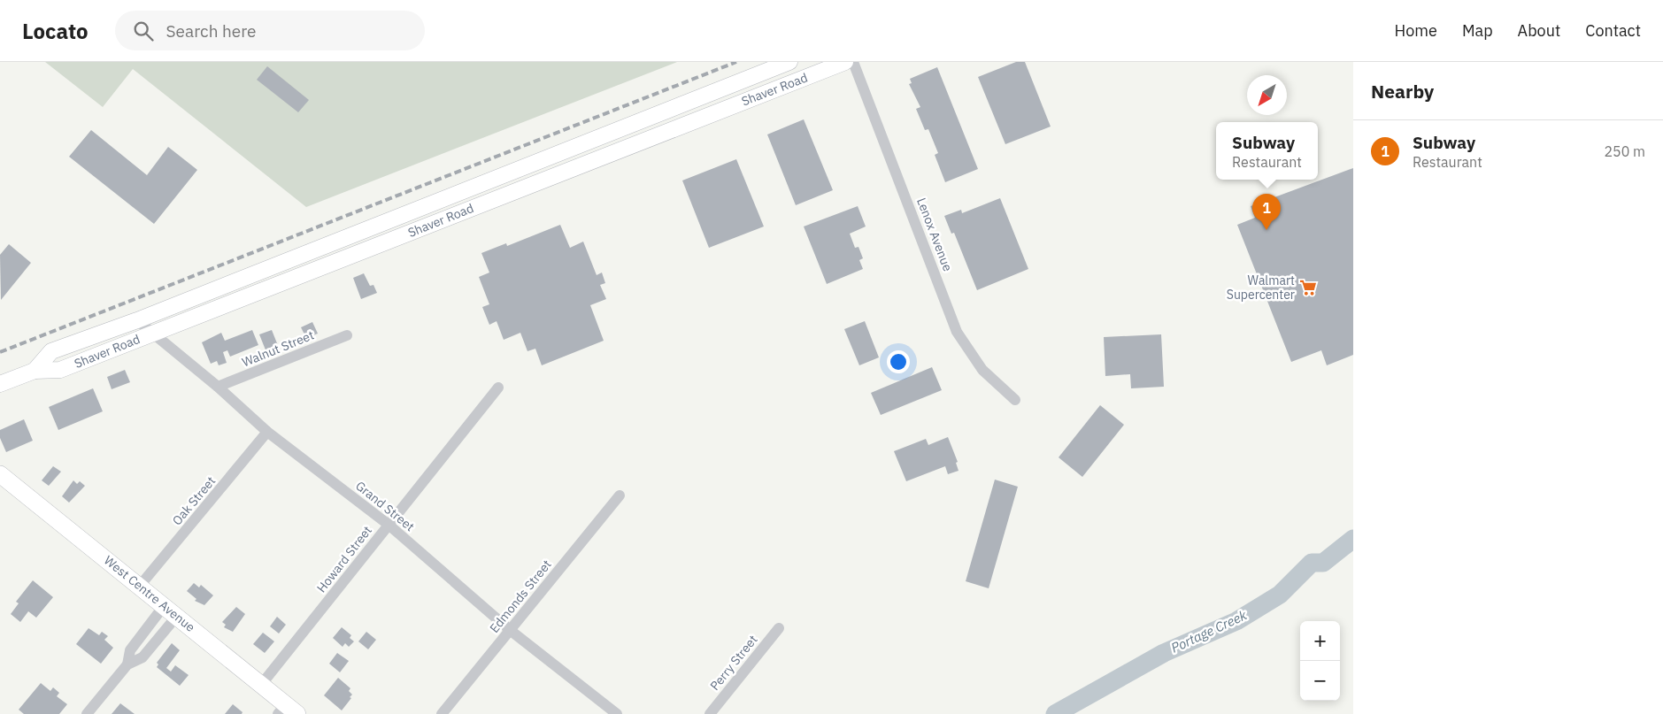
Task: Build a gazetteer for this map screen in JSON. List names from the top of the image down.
{
  "streets": {
    "main road": ["Shaver Road", "West Centre Avenue"],
    "street": [
      "Lenox Avenue",
      "Walnut Street",
      "Oak Street",
      "Grand Street",
      "Howard Street",
      "Edmonds Street",
      "Perry Street"
    ]
  },
  "crossings": [
    ["Shaver Road", "Grand Street"],
    ["Walnut Street", "Grand Street"],
    ["Oak Street", "Grand Street"],
    ["Oak Street", "West Centre Avenue"],
    ["Grand Street", "Howard Street"],
    ["Grand Street", "Edmonds Street"],
    ["Howard Street", "West Centre Avenue"]
  ],
  "water": ["Portage Creek"],
  "places": {
    "supermarket": ["Walmart Supercenter"]
  },
  "north": "bottom left",
  "page": {
    "header": "Locato",
    "search": "Search here",
    "nav": [
      "Home",
      "Map",
      "About",
      "Contact"
    ],
    "heading": "Nearby",
    "list": [
      {
        "mark": "1",
        "name": "Subway",
        "note": "Restaurant",
        "value": "250 m"
      }
    ],
    "popup": ["Subway", "Restaurant"],
    "pins": "1",
    "map_buttons": ["+", "−"]
  }
}
